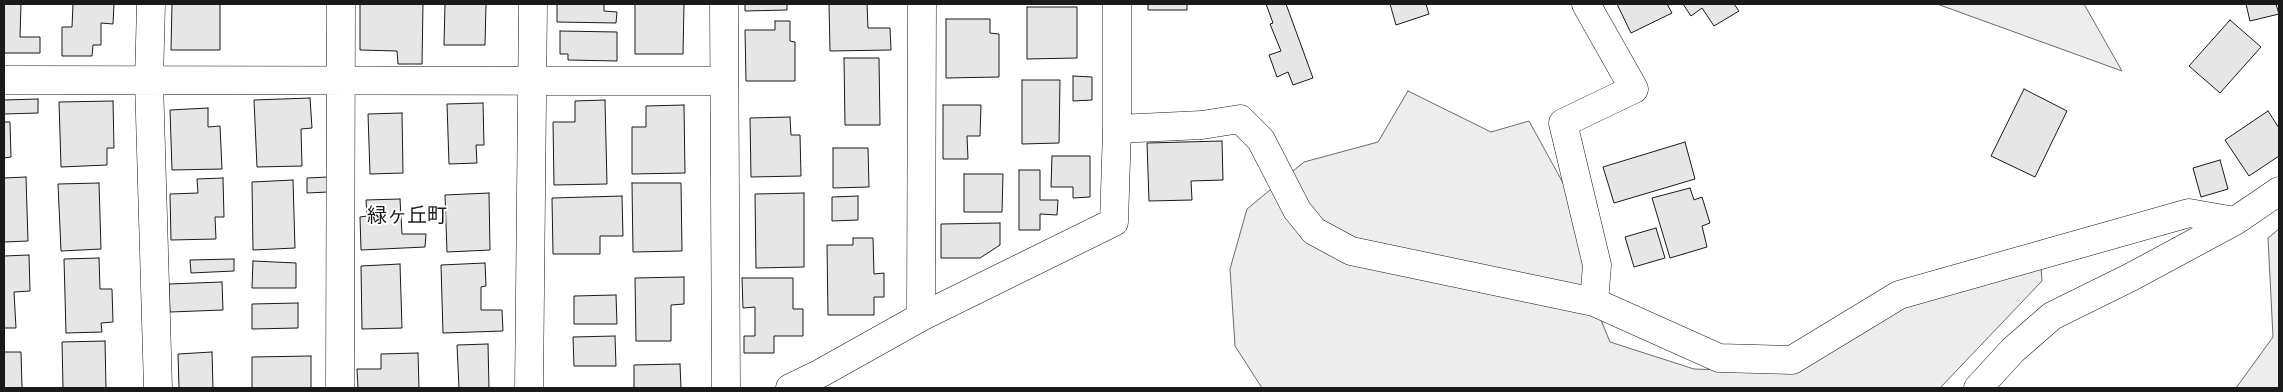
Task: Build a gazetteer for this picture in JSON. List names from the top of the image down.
{
  "districts": ["緑ヶ丘町"]
}
